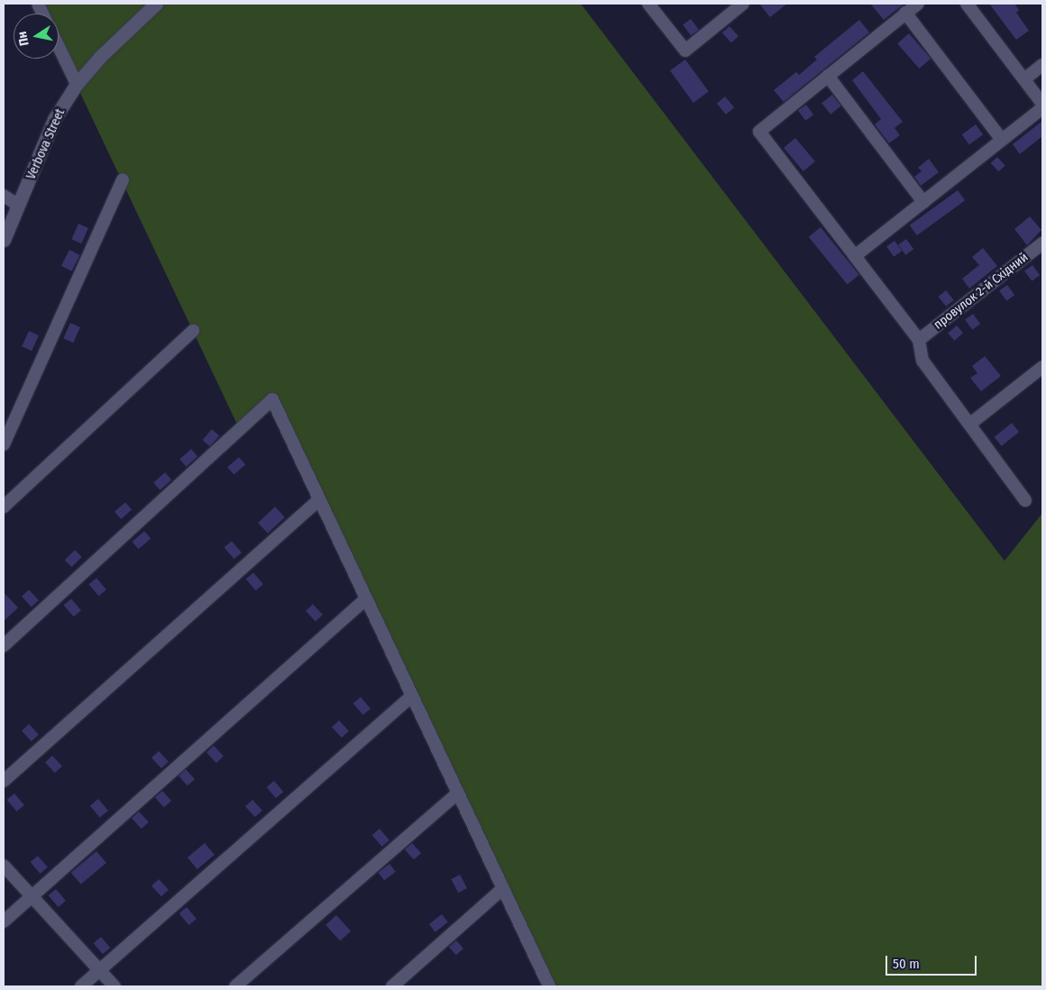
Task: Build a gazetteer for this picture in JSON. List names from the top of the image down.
{
  "streets": {
    "street": ["Verbova Street", "провулок 2-й Східний"]
  },
  "scale_bar": "50 m",
  "north": "left"
}
